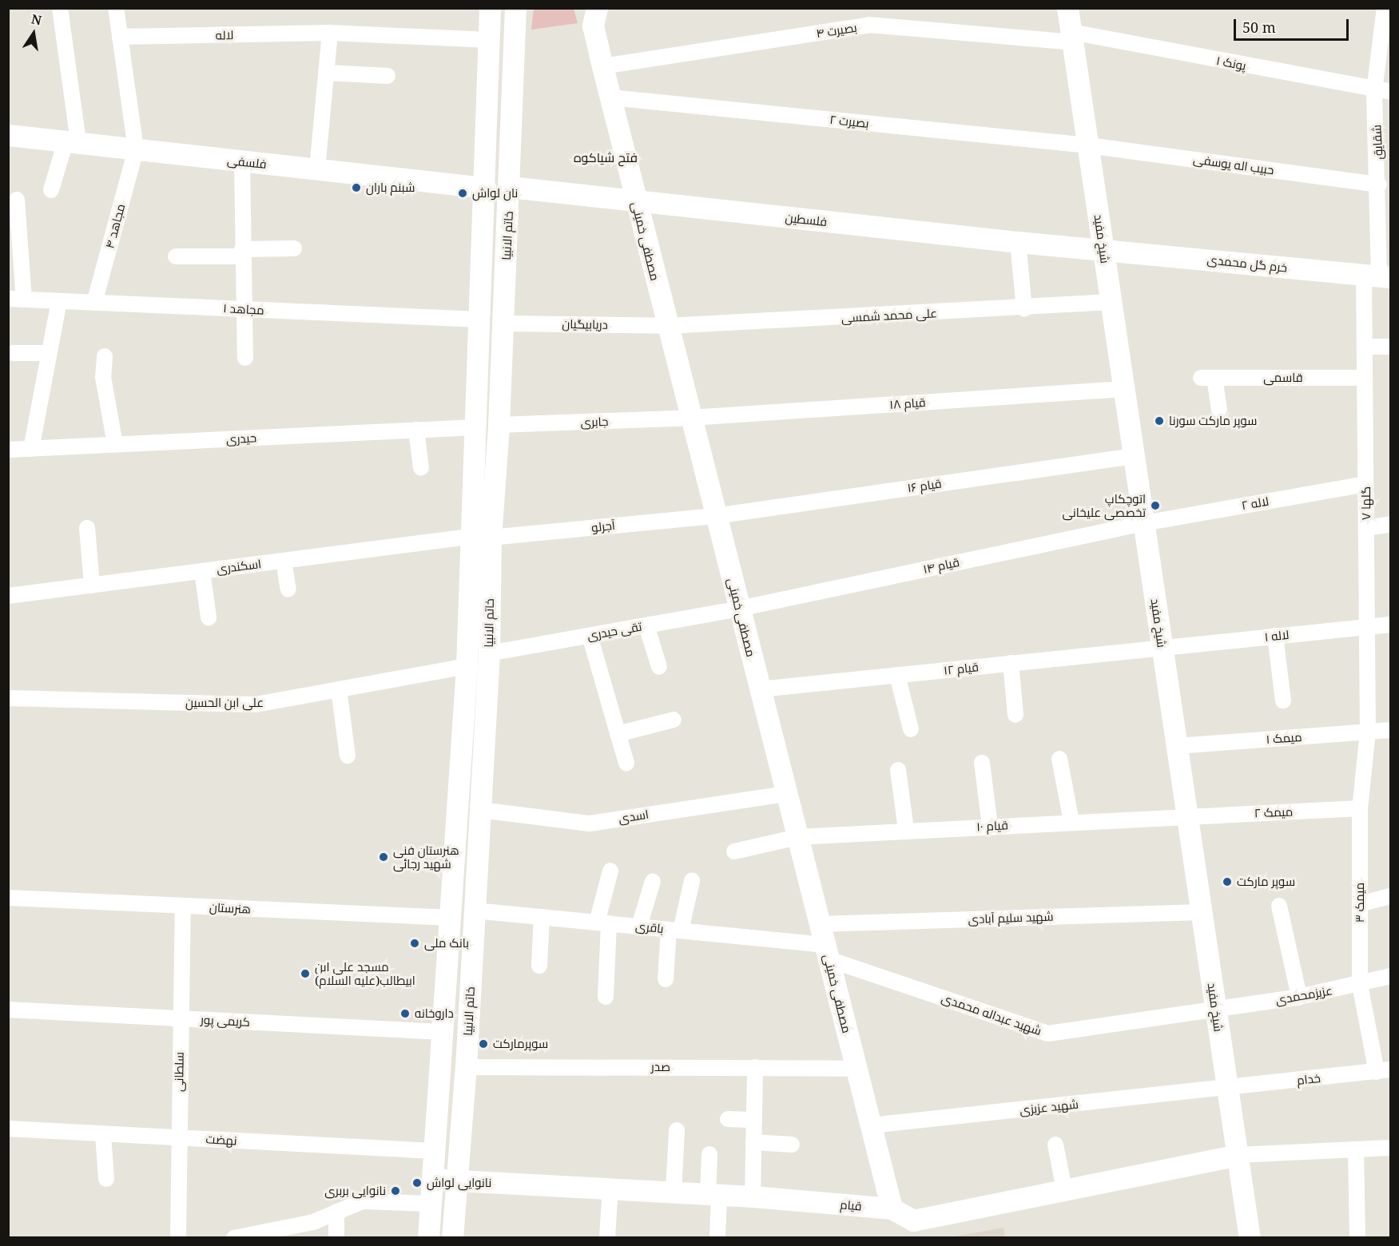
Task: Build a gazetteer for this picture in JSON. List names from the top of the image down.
{
  "streets": {
    "street": [
      "بصیرت ۴",
      "لاله",
      "پونک ۱",
      "بصیرت ۲",
      "شقایق",
      "فلسفی",
      "حبیب اله یوسفی",
      "فلسطین",
      "مجاهد ۴",
      "خاتم الانبیا",
      "شیخ مفید",
      "مصطفی خمینی",
      "خرم گل محمدی",
      "مجاهد ۱",
      "علی محمد شمسی",
      "دریابیگیان",
      "قاسمی",
      "قیام ۱۸",
      "جابری",
      "حیدری",
      "قیام ۱۶",
      "لاله ۲",
      "گلها ۷",
      "آجرلو",
      "قیام ۱۴",
      "اسکندری",
      "تقی حیدری",
      "لاله ۱",
      "قیام ۱۲",
      "علی ابن الحسین",
      "میمک ۱",
      "میمک ۲",
      "اسدی",
      "قیام ۱۰",
      "میمک ۳",
      "هنرستان",
      "شهید سلیم آبادی",
      "باقری",
      "عزیزمحمدی",
      "شهید عبداله محمدی",
      "کریمی پور",
      "صدر",
      "سلطانی",
      "خدام",
      "شهید عزیزی",
      "نهضت",
      "قیام"
    ]
  },
  "crossings": [
    ["بصیرت ۴", "پونک ۱"],
    ["بصیرت ۴", "شیخ مفید"],
    ["بصیرت ۴", "مصطفی خمینی"],
    ["لاله", "خاتم الانبیا"],
    ["پونک ۱", "شقایق"],
    ["پونک ۱", "شیخ مفید"],
    ["بصیرت ۲", "حبیب اله یوسفی"],
    ["بصیرت ۲", "شیخ مفید"],
    ["بصیرت ۲", "مصطفی خمینی"],
    ["شقایق", "حبیب اله یوسفی"],
    ["شقایق", "خرم گل محمدی"],
    ["شقایق", "گلها ۷"],
    ["فلسفی", "مجاهد ۴"],
    ["فلسفی", "خاتم الانبیا"],
    ["حبیب اله یوسفی", "شیخ مفید"],
    ["فلسطین", "خاتم الانبیا"],
    ["فلسطین", "شیخ مفید"],
    ["فلسطین", "مصطفی خمینی"],
    ["فلسطین", "خرم گل محمدی"],
    ["مجاهد ۴", "مجاهد ۱"],
    ["خاتم الانبیا", "مجاهد ۱"],
    ["خاتم الانبیا", "دریابیگیان"],
    ["خاتم الانبیا", "جابری"],
    ["خاتم الانبیا", "حیدری"],
    ["خاتم الانبیا", "آجرلو"],
    ["خاتم الانبیا", "اسکندری"],
    ["خاتم الانبیا", "تقی حیدری"],
    ["خاتم الانبیا", "علی ابن الحسین"],
    ["خاتم الانبیا", "اسدی"],
    ["خاتم الانبیا", "هنرستان"],
    ["خاتم الانبیا", "باقری"],
    ["خاتم الانبیا", "کریمی پور"],
    ["خاتم الانبیا", "صدر"],
    ["خاتم الانبیا", "نهضت"],
    ["خاتم الانبیا", "قیام"],
    ["شیخ مفید", "خرم گل محمدی"],
    ["شیخ مفید", "علی محمد شمسی"],
    ["شیخ مفید", "قیام ۱۸"],
    ["شیخ مفید", "قیام ۱۶"],
    ["شیخ مفید", "لاله ۲"],
    ["شیخ مفید", "قیام ۱۴"],
    ["شیخ مفید", "لاله ۱"],
    ["شیخ مفید", "قیام ۱۲"],
    ["شیخ مفید", "میمک ۱"],
    ["شیخ مفید", "میمک ۲"],
    ["شیخ مفید", "قیام ۱۰"],
    ["شیخ مفید", "شهید سلیم آبادی"],
    ["شیخ مفید", "عزیزمحمدی"],
    ["شیخ مفید", "شهید عبداله محمدی"],
    ["شیخ مفید", "خدام"],
    ["شیخ مفید", "شهید عزیزی"],
    ["شیخ مفید", "قیام"],
    ["مصطفی خمینی", "علی محمد شمسی"],
    ["مصطفی خمینی", "دریابیگیان"],
    ["مصطفی خمینی", "قیام ۱۸"],
    ["مصطفی خمینی", "جابری"],
    ["مصطفی خمینی", "قیام ۱۶"],
    ["مصطفی خمینی", "آجرلو"],
    ["مصطفی خمینی", "قیام ۱۴"],
    ["مصطفی خمینی", "تقی حیدری"],
    ["مصطفی خمینی", "قیام ۱۲"],
    ["مصطفی خمینی", "اسدی"],
    ["مصطفی خمینی", "قیام ۱۰"],
    ["مصطفی خمینی", "شهید سلیم آبادی"],
    ["مصطفی خمینی", "باقری"],
    ["مصطفی خمینی", "شهید عبداله محمدی"],
    ["مصطفی خمینی", "صدر"],
    ["مصطفی خمینی", "شهید عزیزی"],
    ["مصطفی خمینی", "قیام"],
    ["خرم گل محمدی", "گلها ۷"],
    ["علی محمد شمسی", "دریابیگیان"],
    ["قاسمی", "گلها ۷"],
    ["قیام ۱۸", "جابری"],
    ["قیام ۱۶", "آجرلو"],
    ["لاله ۲", "گلها ۷"],
    ["لاله ۲", "قیام ۱۴"],
    ["گلها ۷", "لاله ۱"],
    ["گلها ۷", "میمک ۱"],
    ["گلها ۷", "میمک ۳"],
    ["آجرلو", "اسکندری"],
    ["قیام ۱۴", "تقی حیدری"],
    ["لاله ۱", "قیام ۱۲"],
    ["میمک ۱", "میمک ۳"],
    ["میمک ۲", "قیام ۱۰"],
    ["میمک ۲", "میمک ۳"],
    ["میمک ۳", "عزیزمحمدی"],
    ["میمک ۳", "خدام"],
    ["هنرستان", "سلطانی"],
    ["باقری", "شهید عبداله محمدی"],
    ["عزیزمحمدی", "شهید عبداله محمدی"],
    ["کریمی پور", "سلطانی"],
    ["سلطانی", "نهضت"],
    ["خدام", "شهید عزیزی"]
  ],
  "districts": ["فتح شیاکوه"],
  "places": [
    "شبنم باران",
    "نان لواش",
    "سوپر مارکت سورنا",
    "اتوچکاپ تخصصی علیخانی",
    "هنرستان فنی شهید رجائی",
    "سوپر مارکت",
    "بانک ملی",
    "مسجد علی ابن ابیطالب(علیه السلام)",
    "داروخانه",
    "سوپرمارکت",
    "نانوایی لواش",
    "نانوایی بربری"
  ],
  "scale_bar": "50 m",
  "north": "top"
}
